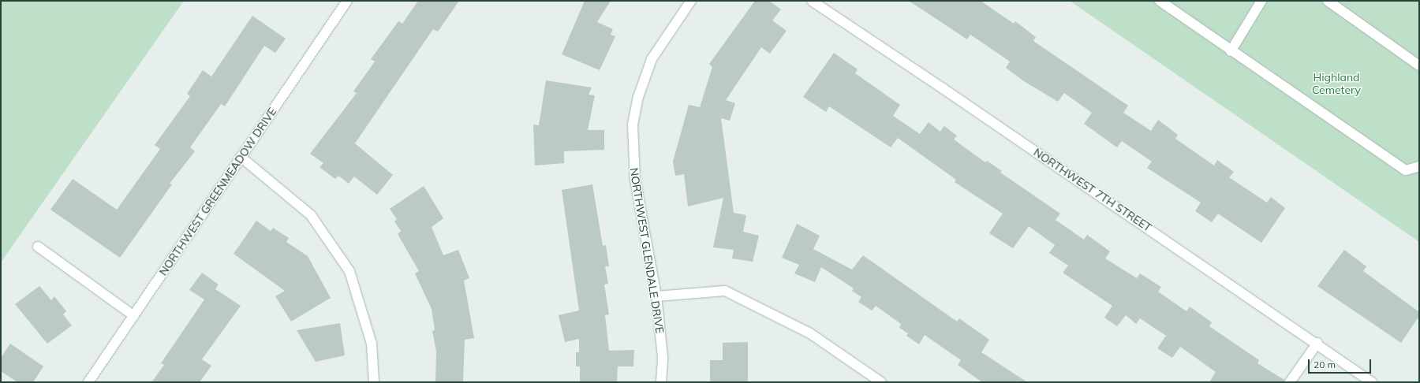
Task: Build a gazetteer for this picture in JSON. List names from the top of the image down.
{
  "streets": {
    "street": ["NORTHWEST 7TH STREET", "NORTHWEST GREENMEADOW DRIVE", "NORTHWEST GLENDALE DRIVE"]
  },
  "parks": ["Highland Cemetery"],
  "scale_bar": "20 m"
}
